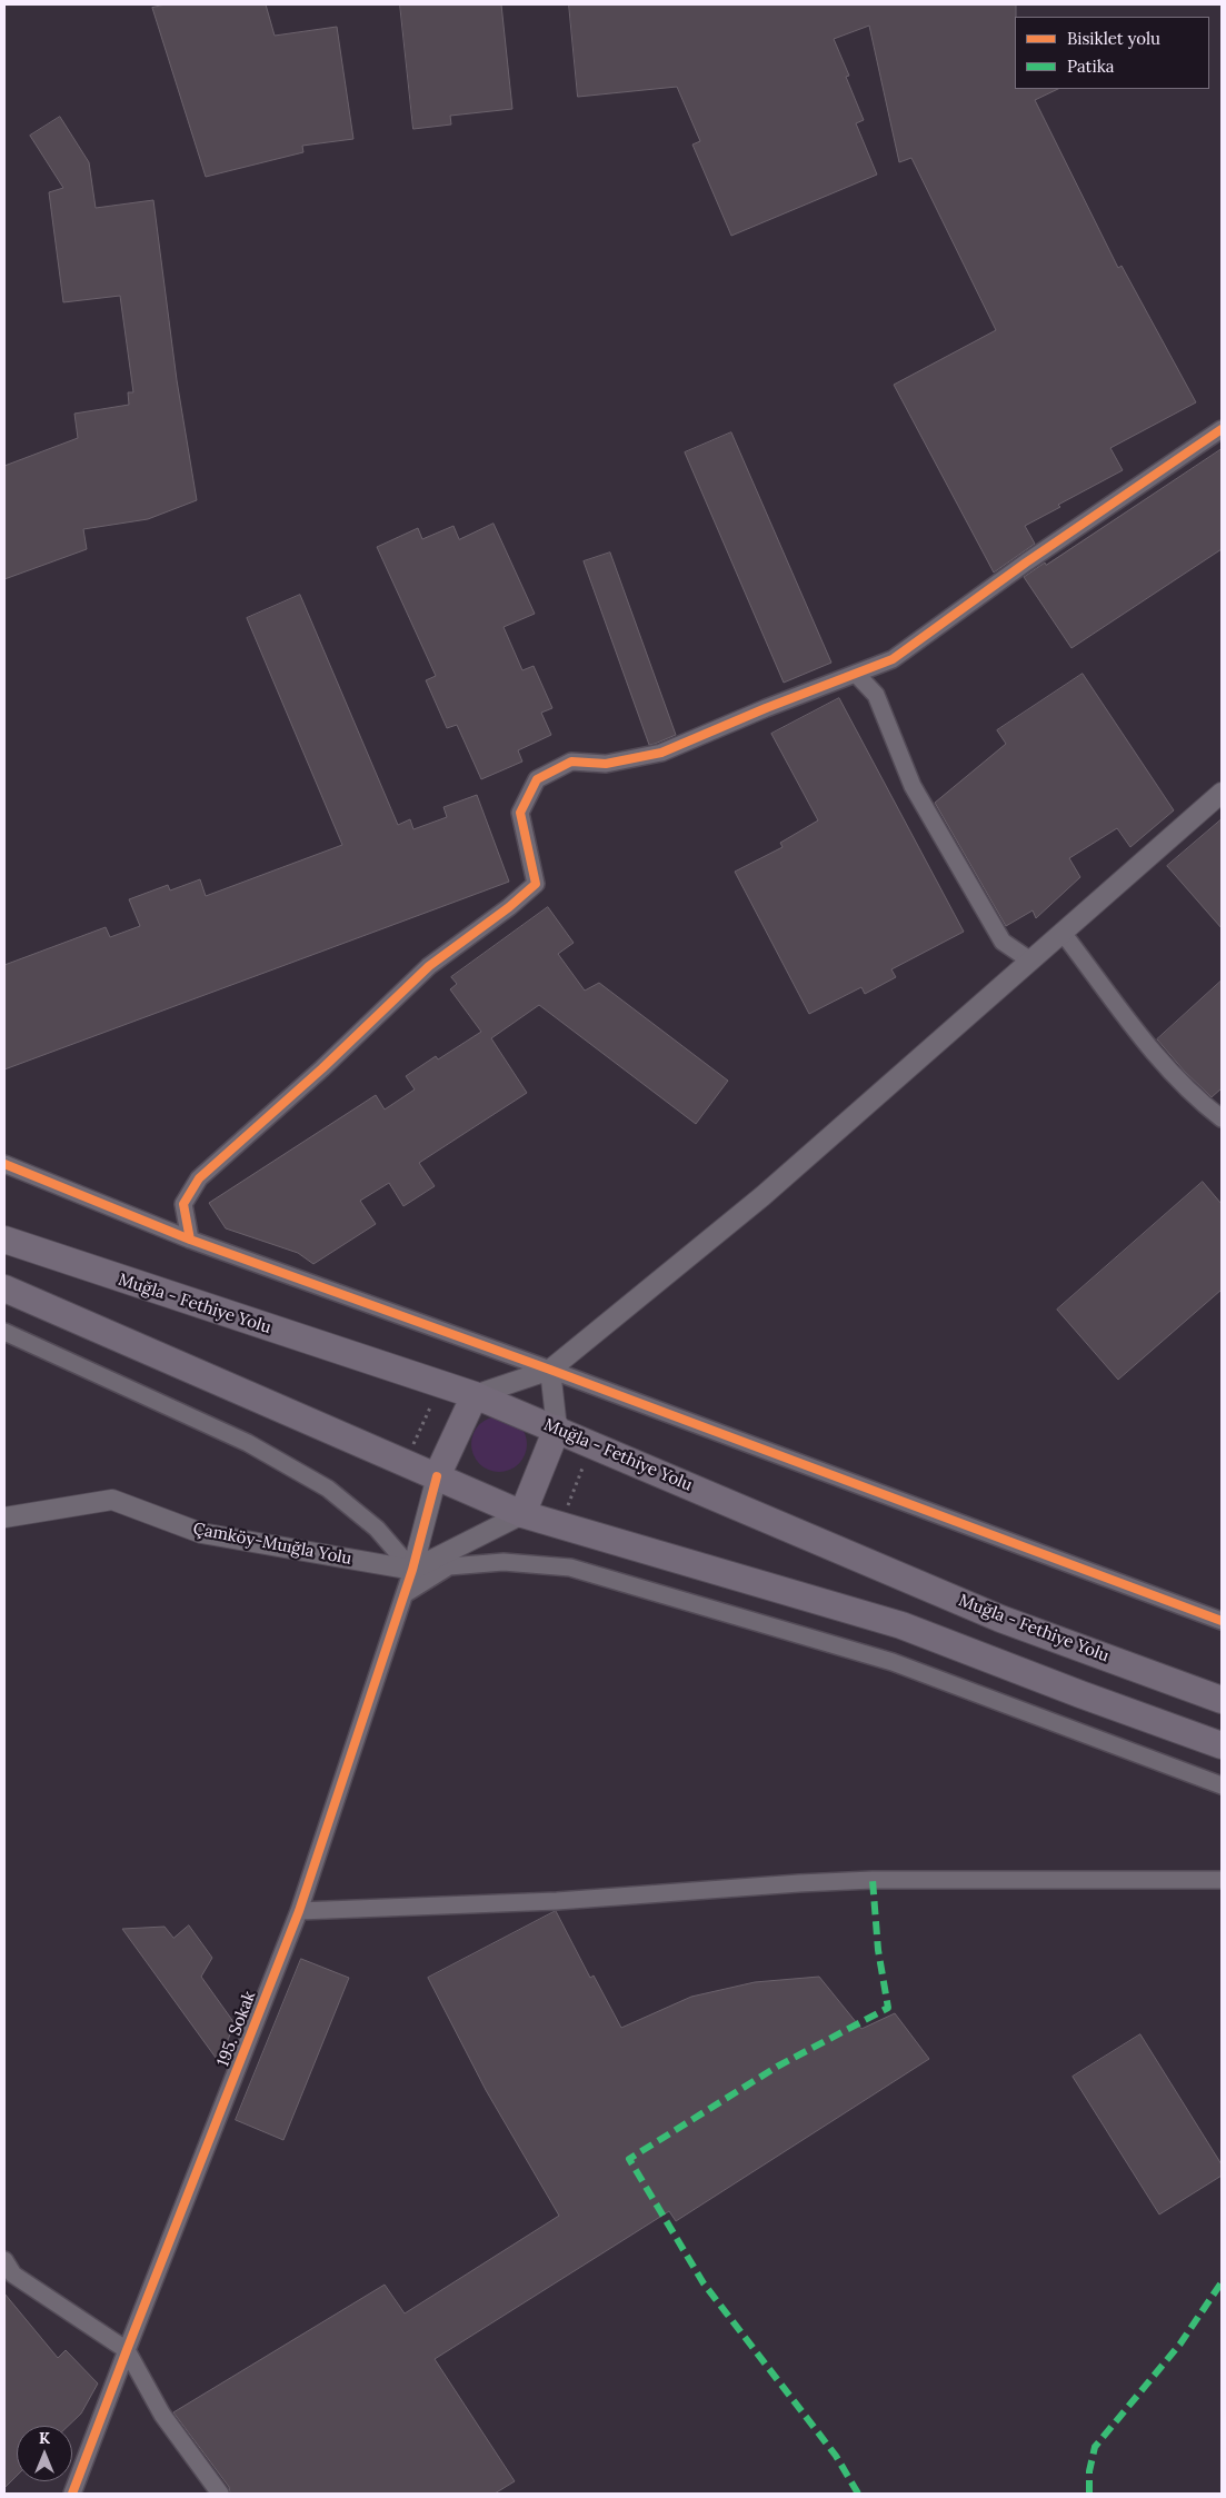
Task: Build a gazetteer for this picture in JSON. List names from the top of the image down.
{
  "streets": {
    "highway": ["Muğla - Fethiye Yolu"],
    "street": ["Çamköy-Muığla Yolu", "195. Sokak"]
  },
  "crossings": [
    ["Çamköy-Muığla Yolu", "195. Sokak"]
  ],
  "legend": ["Bisiklet yolu", "Patika"],
  "north": "top"
}
